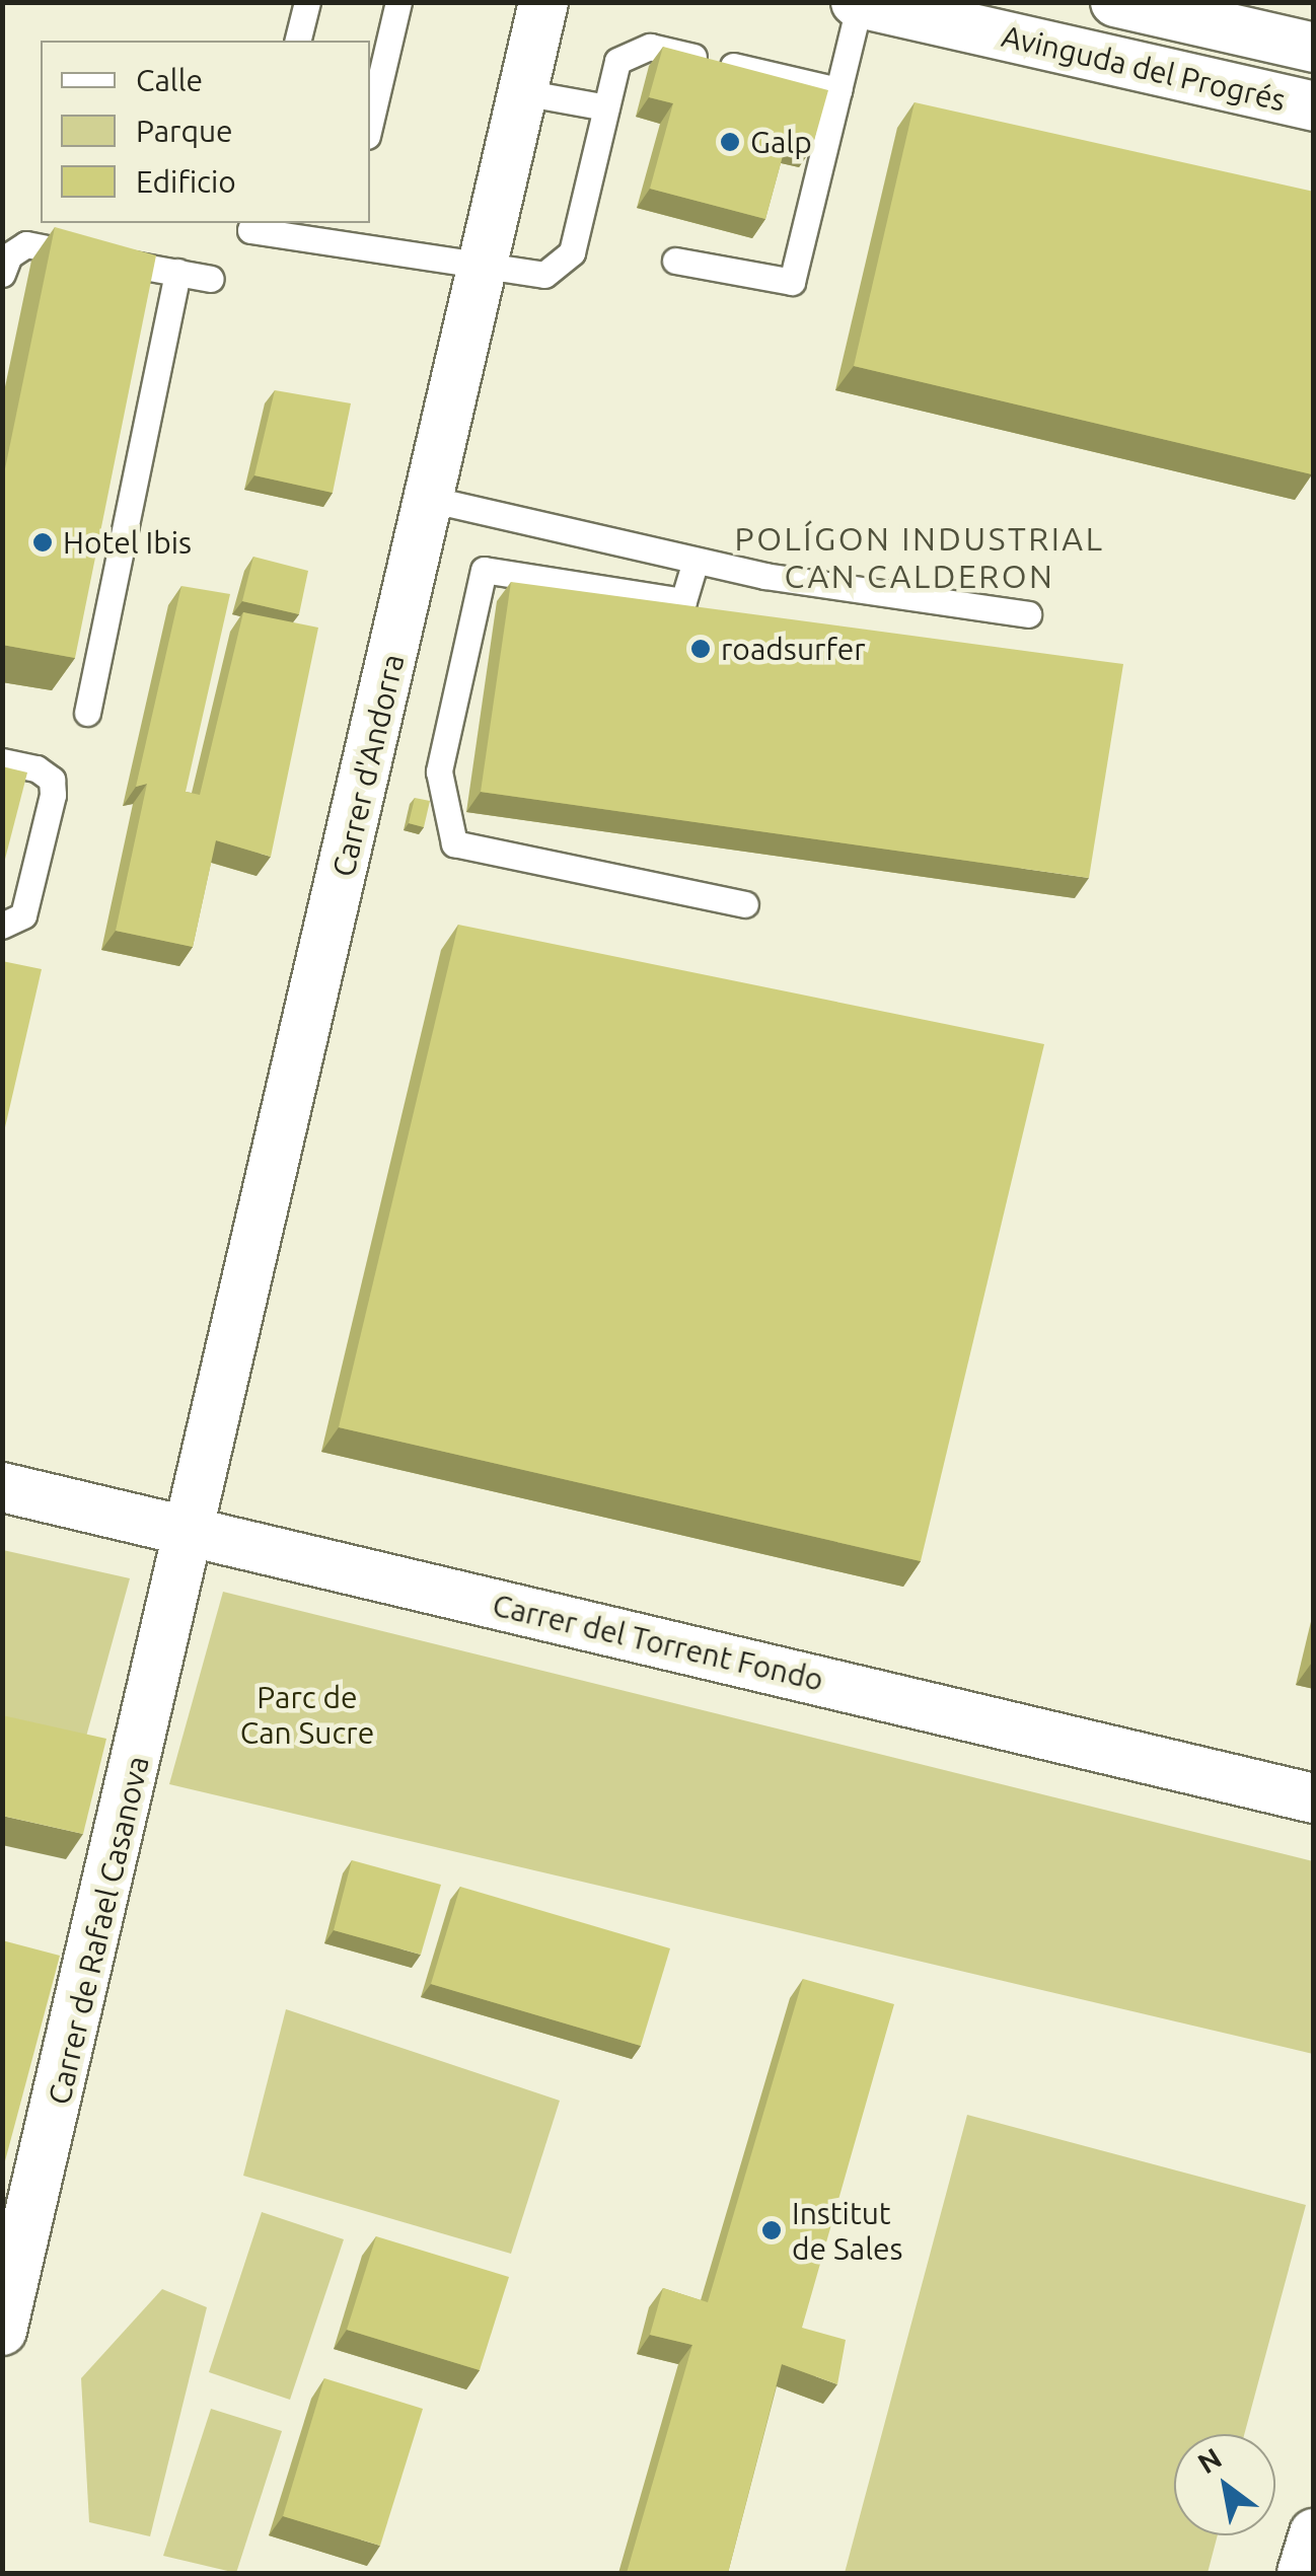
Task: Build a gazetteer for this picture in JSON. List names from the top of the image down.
{
  "streets": {
    "street": [
      "Avinguda del Progrés",
      "Carrer d'Andorra",
      "Carrer del Torrent Fondo",
      "Carrer de Rafael Casanova"
    ]
  },
  "crossings": [
    ["Carrer d'Andorra", "Carrer del Torrent Fondo"],
    ["Carrer d'Andorra", "Carrer de Rafael Casanova"],
    ["Carrer del Torrent Fondo", "Carrer de Rafael Casanova"]
  ],
  "districts": ["POLÍGON INDUSTRIAL CAN CALDERON"],
  "parks": ["Parc de Can Sucre"],
  "places": [
    "Galp",
    "Hotel Ibis",
    "roadsurfer",
    "Institut de Sales"
  ],
  "legend": ["Calle", "Parque", "Edificio"],
  "north": "top left"
}
